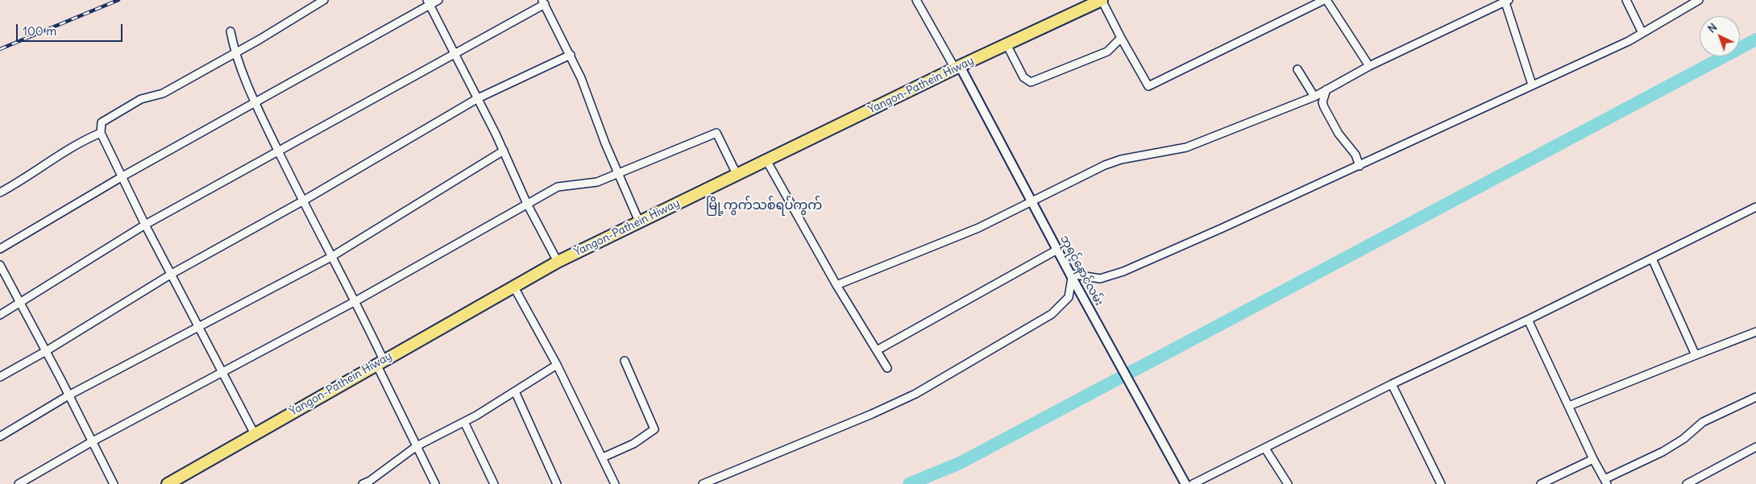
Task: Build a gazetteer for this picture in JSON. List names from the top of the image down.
{
  "streets": {
    "highway": ["Yangon-Pathein Hiway"],
    "street": ["ဘုရင့်နောင်လမ်း"]
  },
  "crossings": [
    ["Yangon-Pathein Hiway", "ဘုရင့်နောင်လမ်း"]
  ],
  "districts": ["မြို့ကွက်သစ်ရပ်ကွက်"],
  "scale_bar": "100 m",
  "north": "top left"
}
